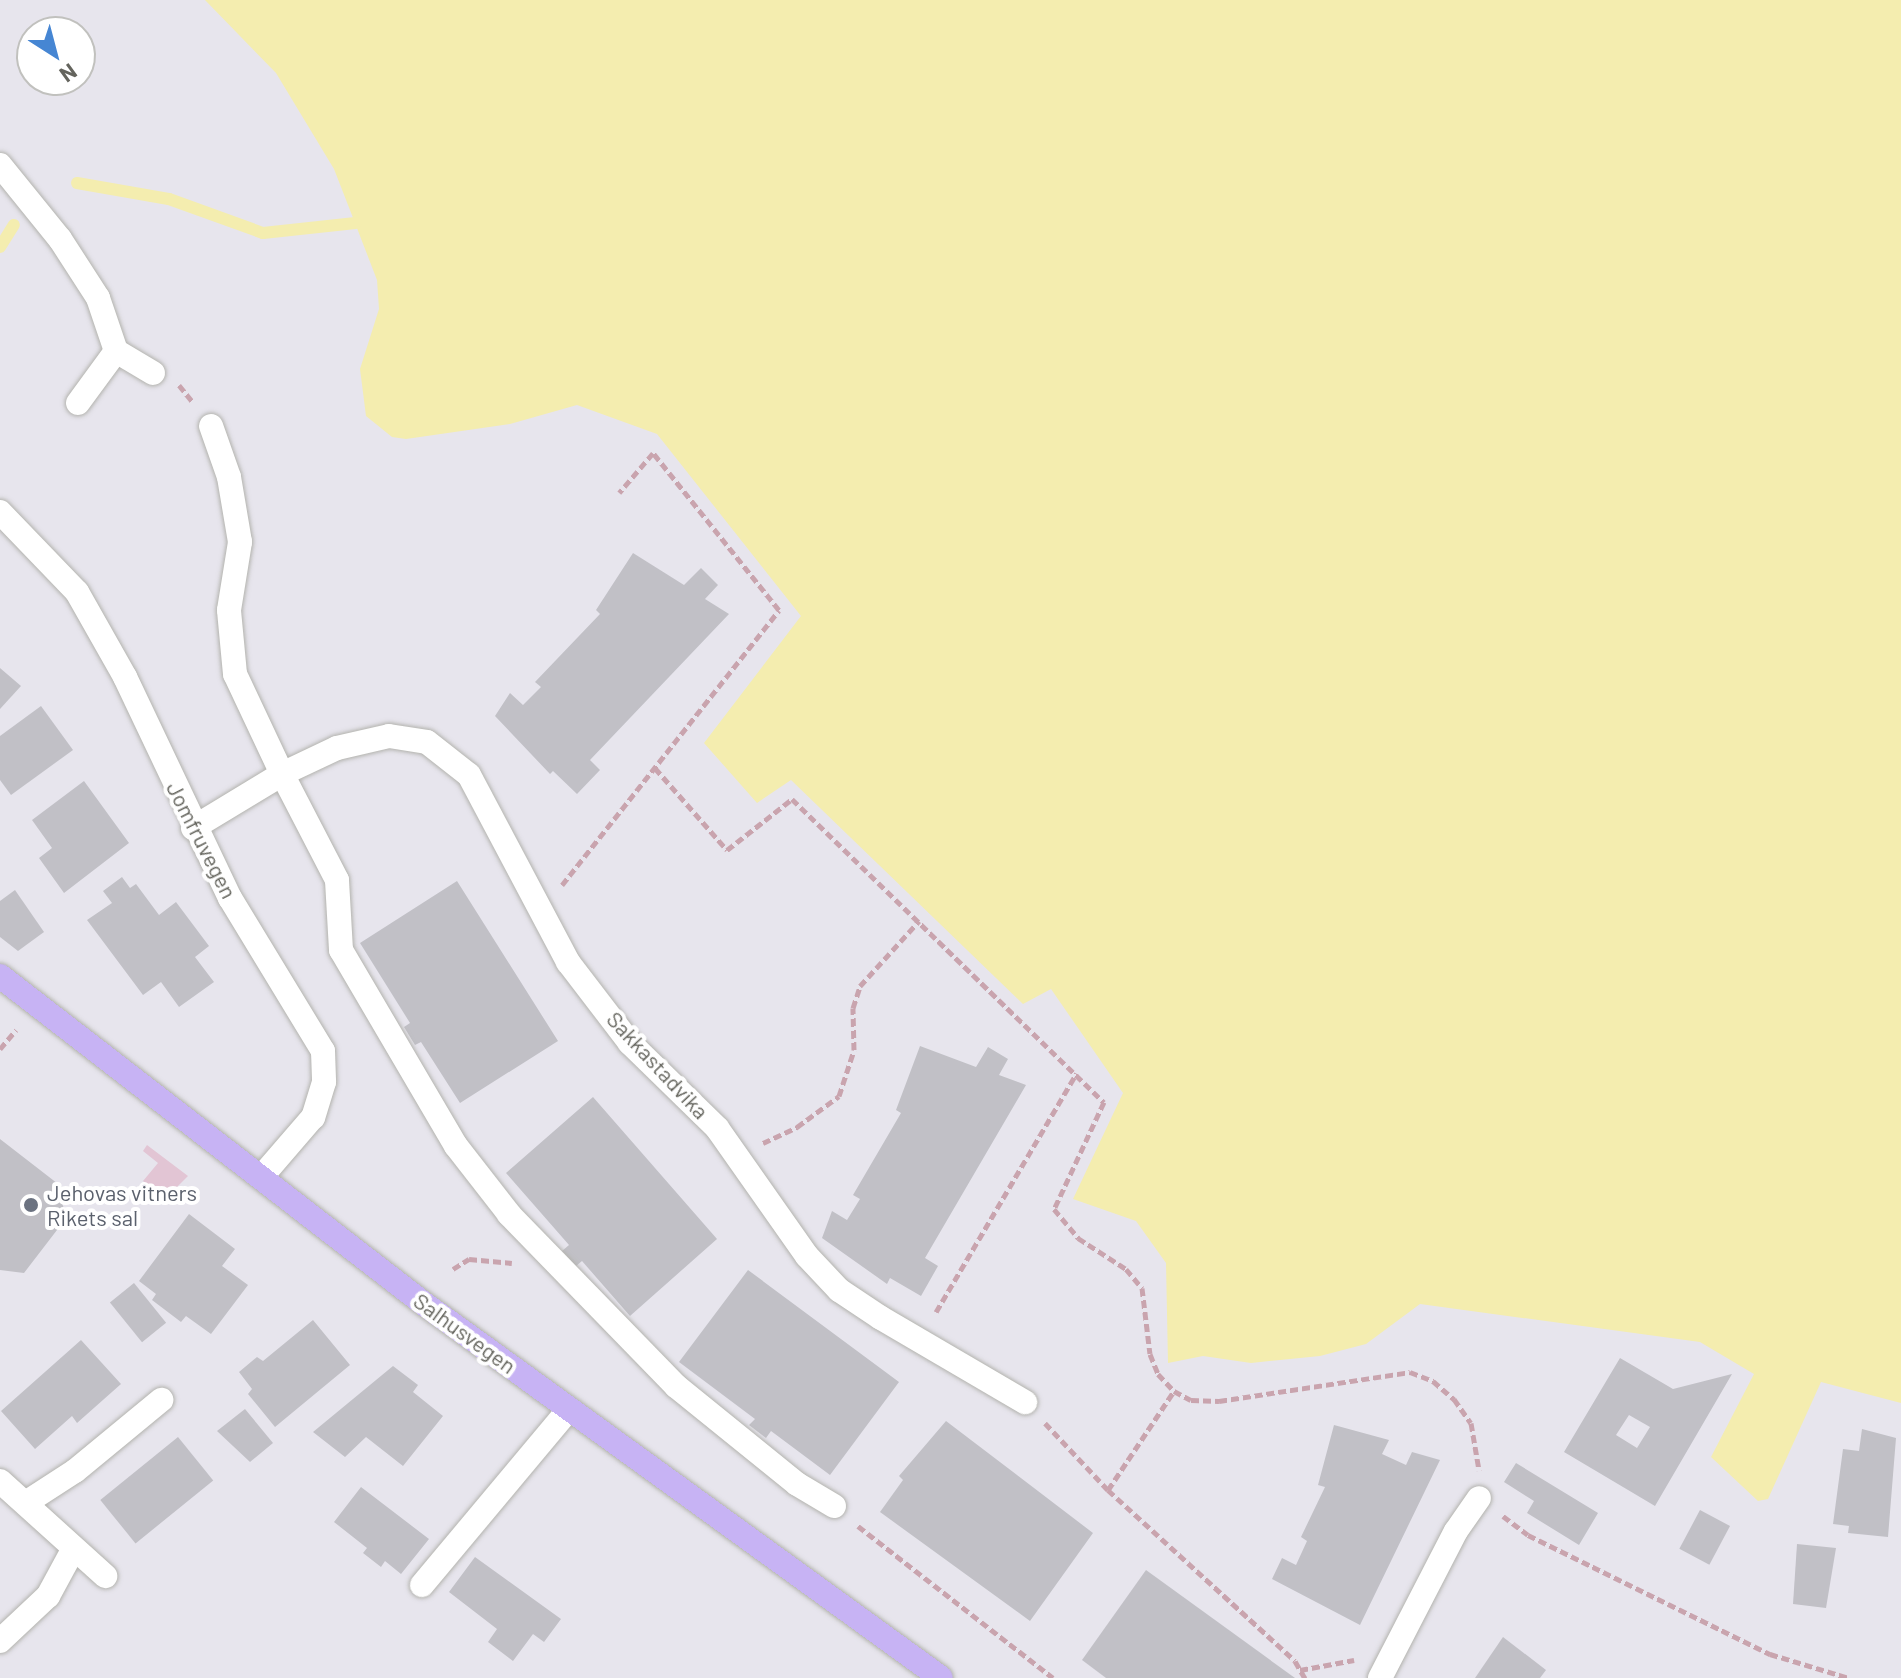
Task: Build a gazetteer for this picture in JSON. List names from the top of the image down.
{
  "streets": {
    "main road": ["Salhusvegen"],
    "street": ["Jomfruvegen", "Sakkastadvika"]
  },
  "crossings": [
    ["Jomfruvegen", "Sakkastadvika"],
    ["Jomfruvegen", "Salhusvegen"]
  ],
  "places": ["Jehovas vitners Rikets sal"],
  "north": "bottom right"
}
